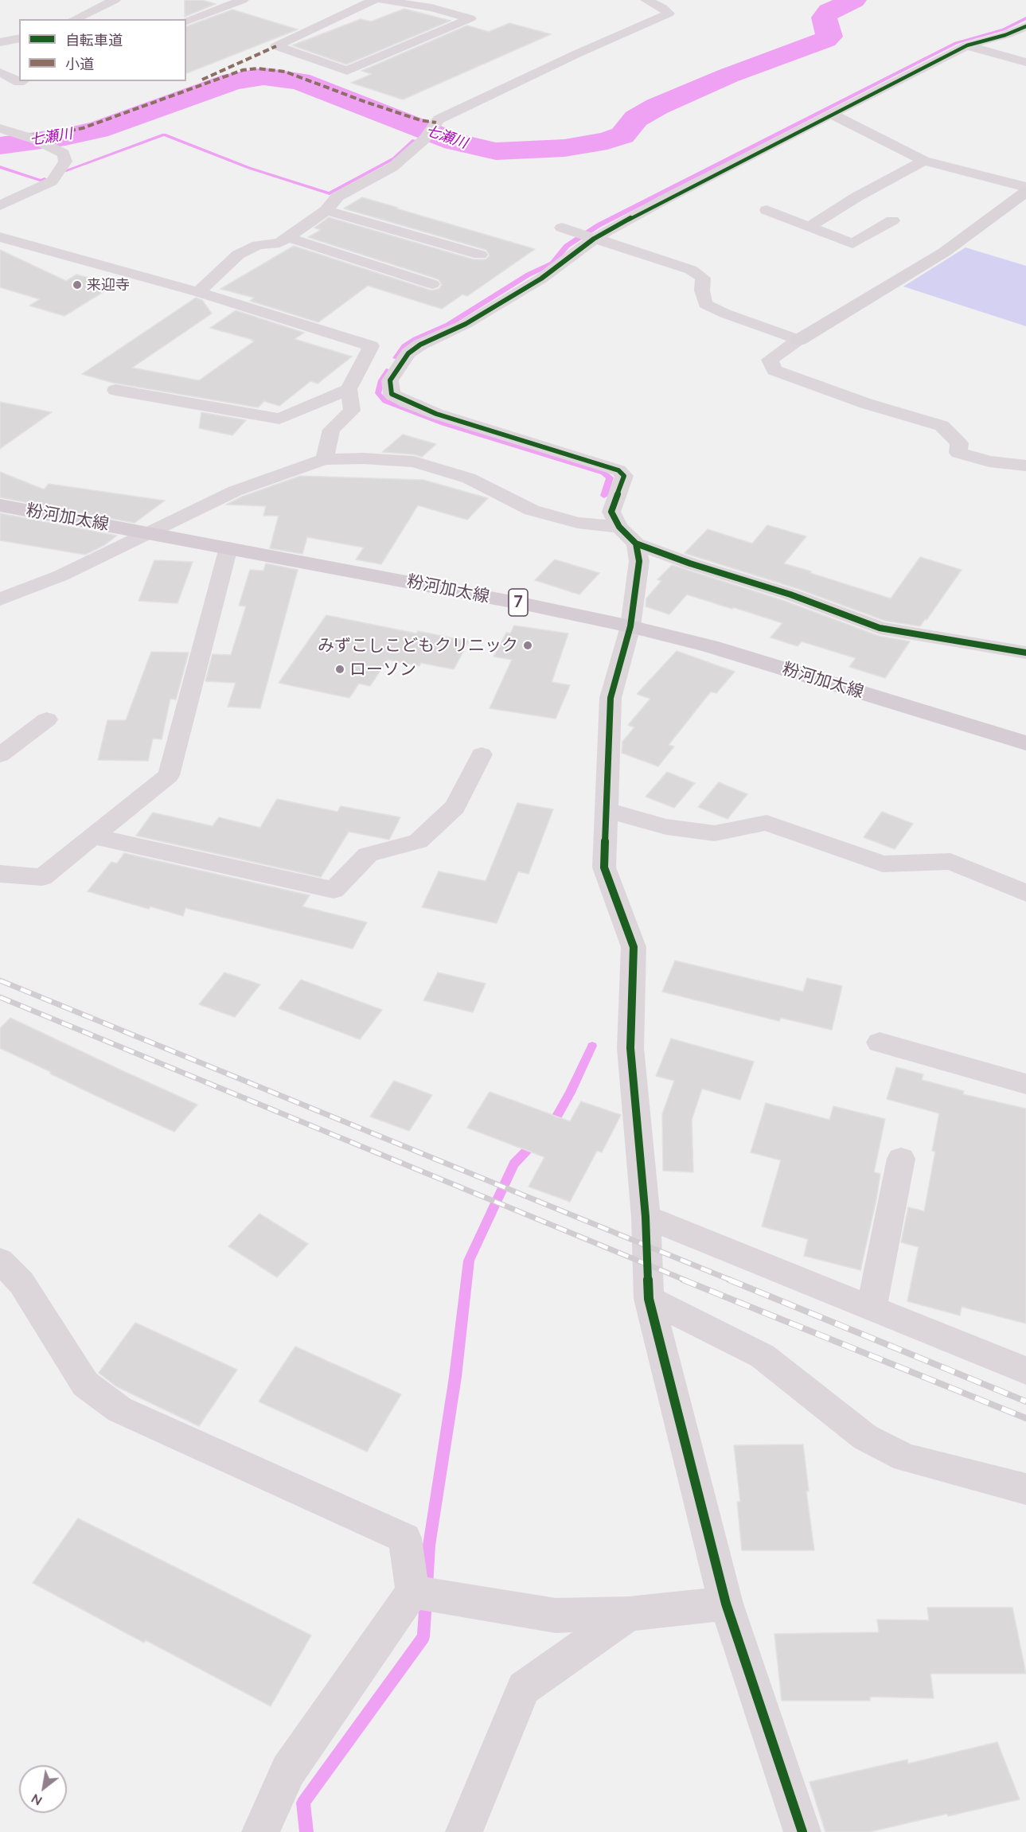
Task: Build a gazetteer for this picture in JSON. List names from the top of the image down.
{
  "streets": {
    "main road": ["粉河加太線", "7"]
  },
  "water": ["七瀬川"],
  "places": ["来迎寺", "みずこしこどもクリニック", "ローソン"],
  "legend": ["自転車道", "小道"],
  "north": "bottom left"
}
